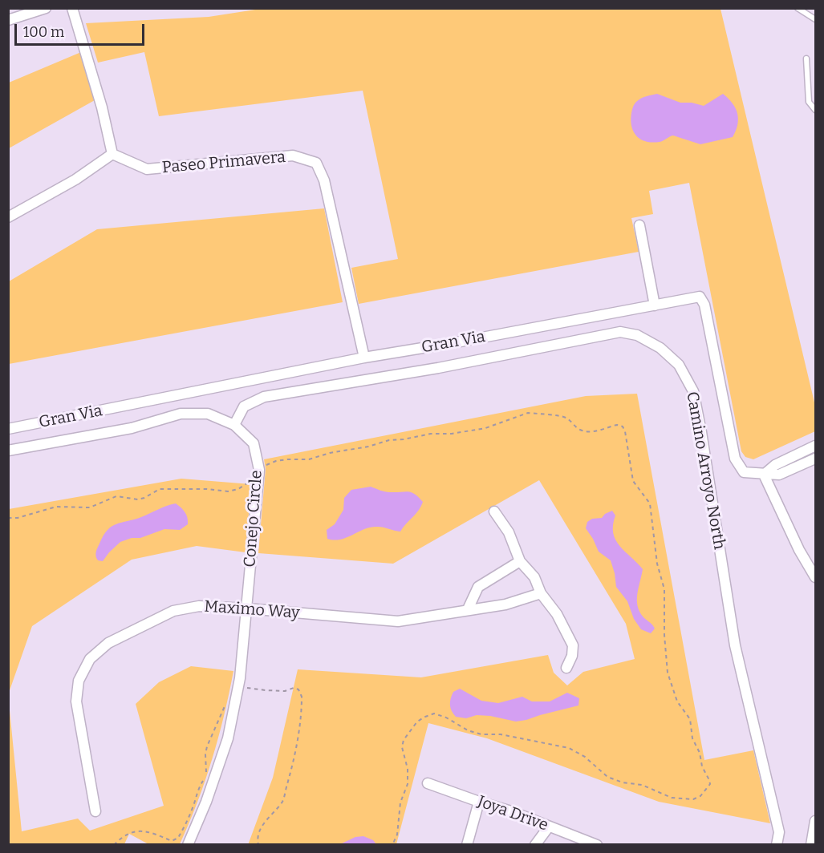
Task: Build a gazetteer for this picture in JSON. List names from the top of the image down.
{
  "streets": {
    "street": [
      "Paseo Primavera",
      "Gran Via",
      "Camino Arroyo North",
      "Conejo Circle",
      "Maximo Way",
      "Joya Drive"
    ]
  },
  "crossings": [
    ["Paseo Primavera", "Gran Via"],
    ["Camino Arroyo North", "Conejo Circle"],
    ["Conejo Circle", "Maximo Way"]
  ],
  "scale_bar": "100 m"
}
